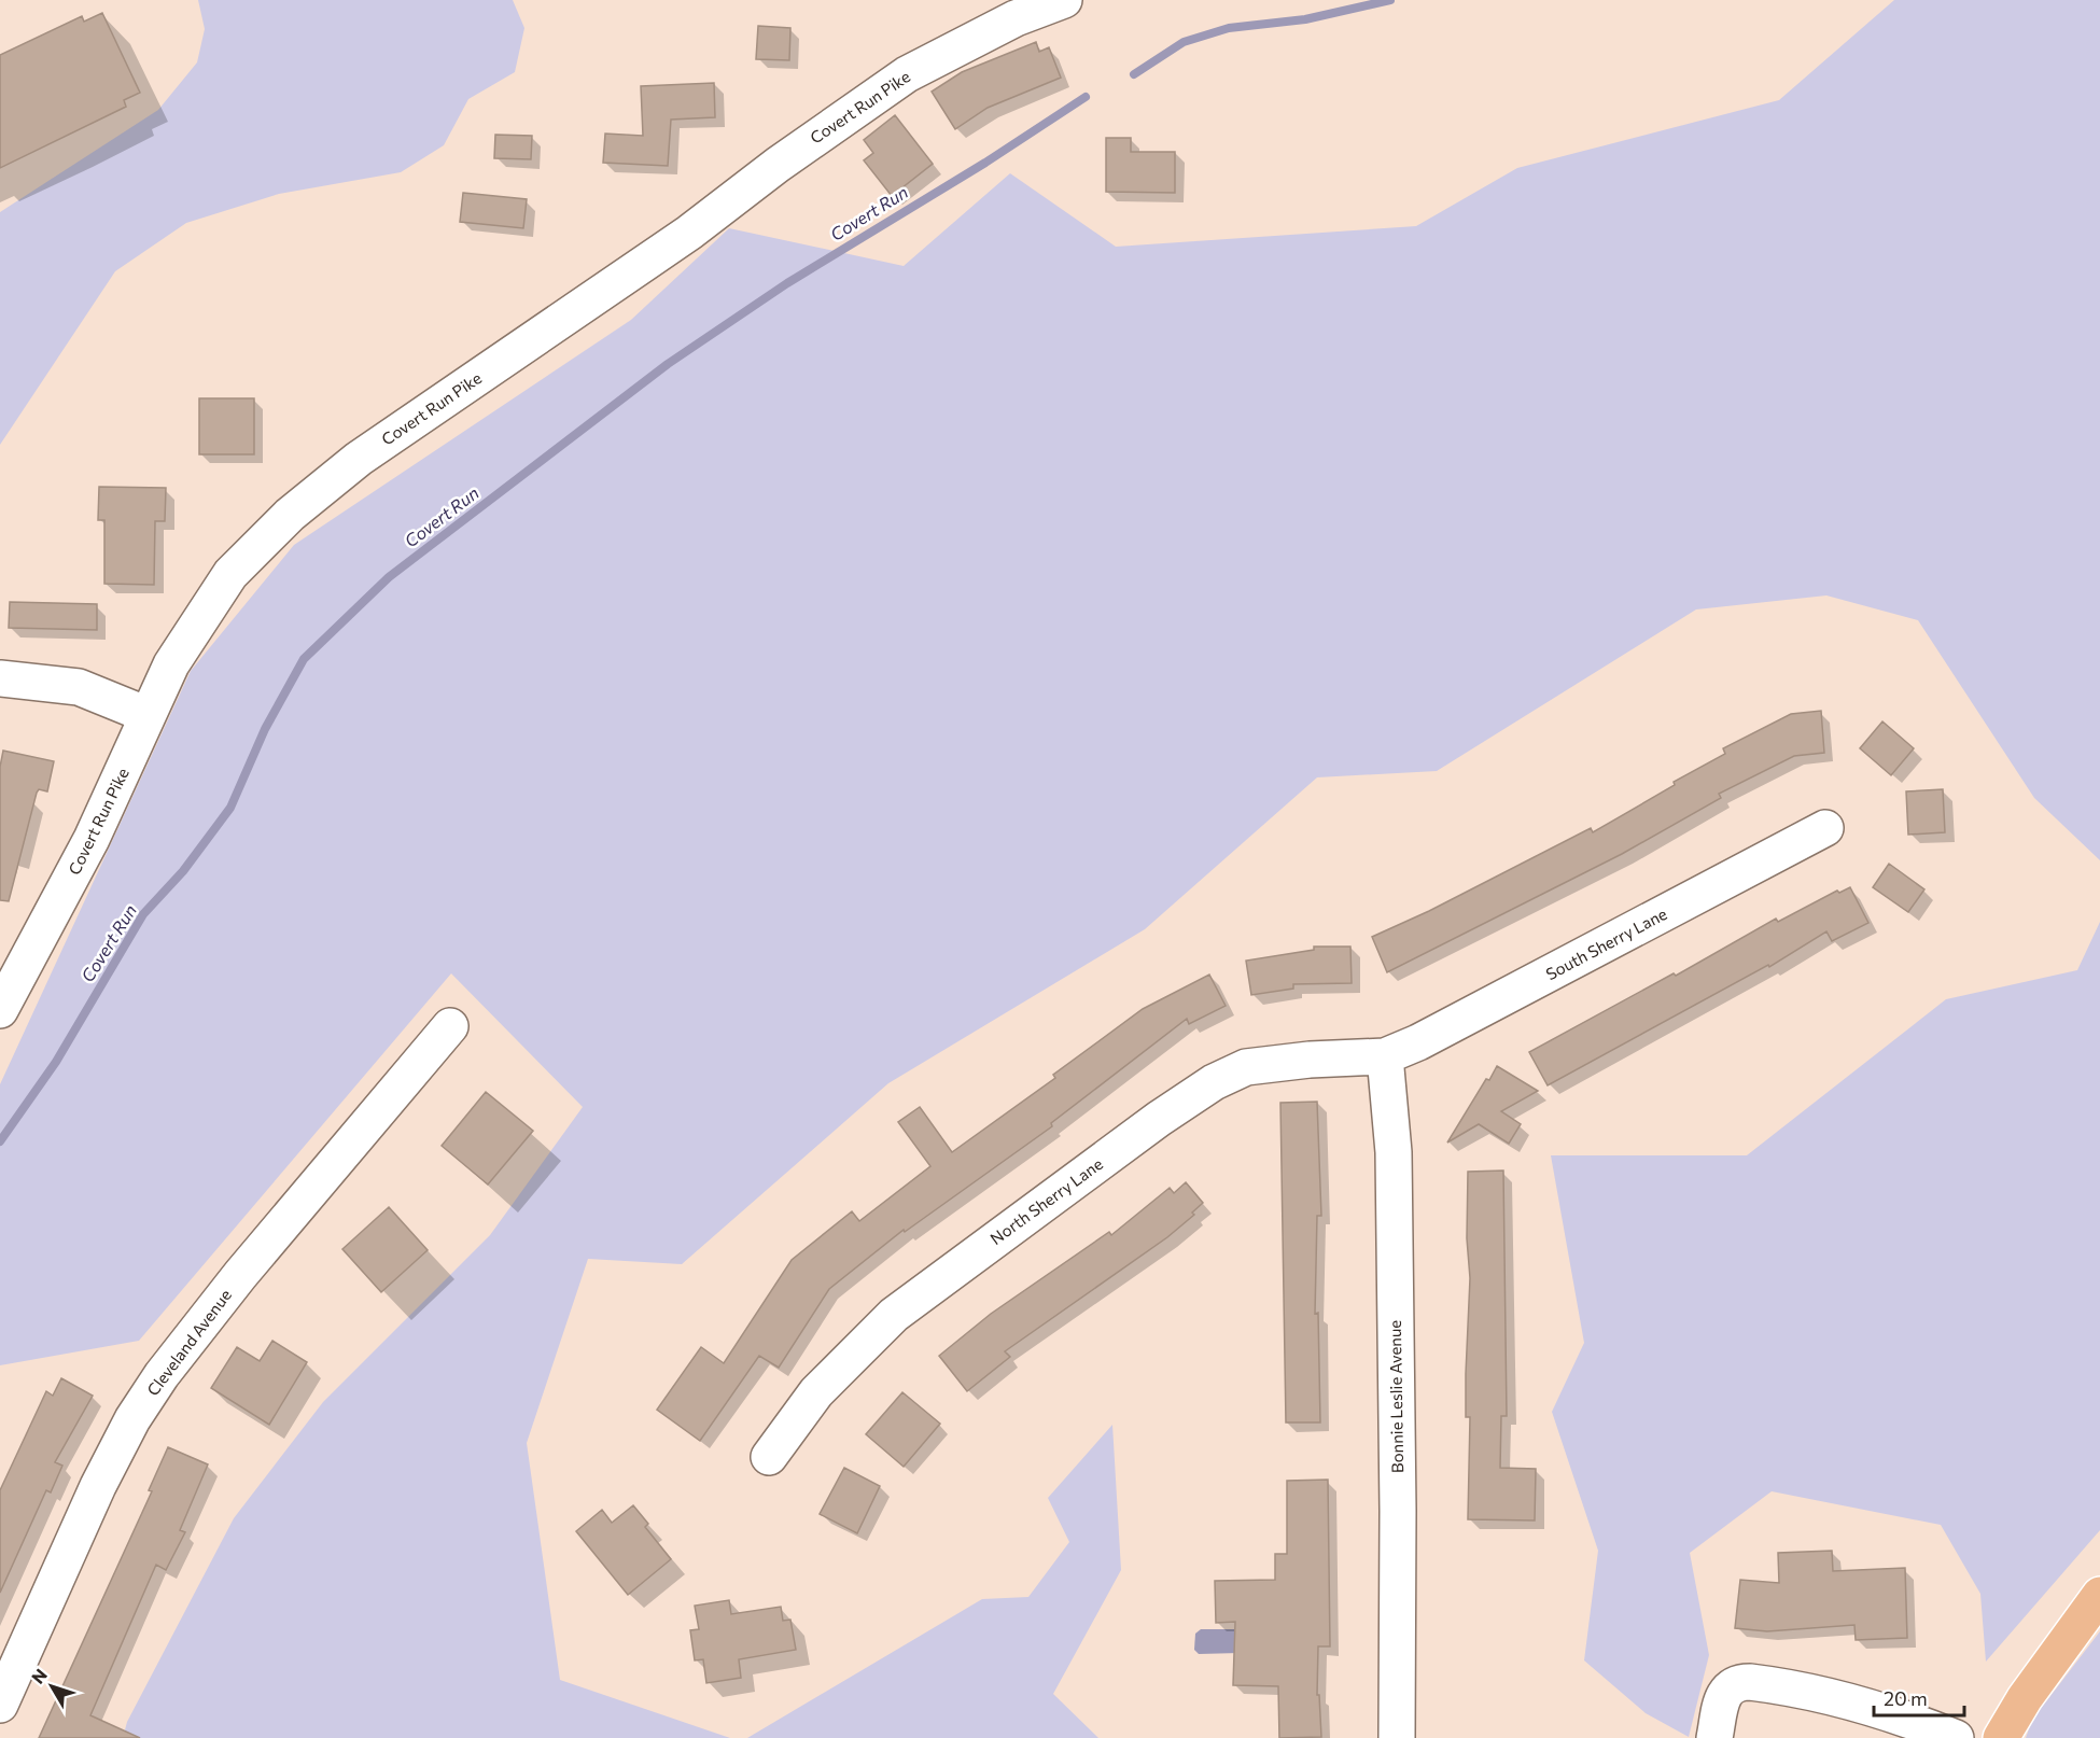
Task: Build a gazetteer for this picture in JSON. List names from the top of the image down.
{
  "streets": {
    "street": [
      "Covert Run Pike",
      "South Sherry Lane",
      "North Sherry Lane",
      "Cleveland Avenue",
      "Bonnie Leslie Avenue"
    ]
  },
  "crossings": [
    ["South Sherry Lane", "North Sherry Lane"],
    ["South Sherry Lane", "Bonnie Leslie Avenue"],
    ["North Sherry Lane", "Bonnie Leslie Avenue"]
  ],
  "water": ["Covert Run"],
  "scale_bar": "20 m",
  "north": "top left"
}
